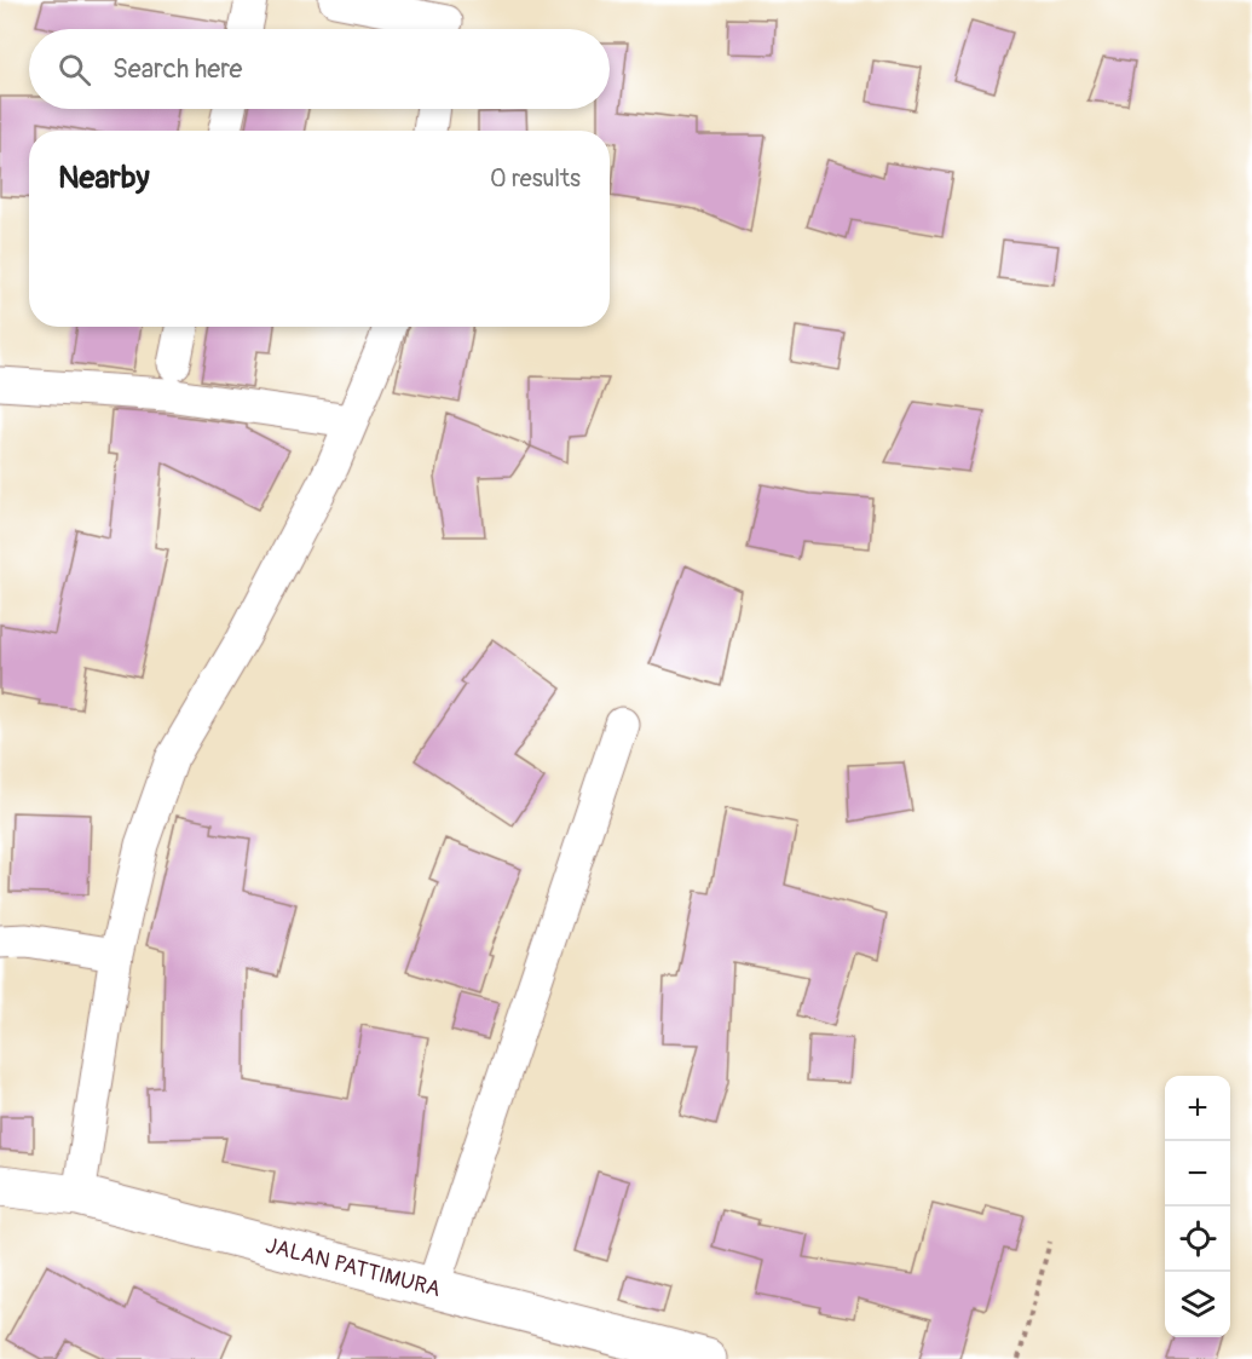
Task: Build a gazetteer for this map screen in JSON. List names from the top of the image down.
{
  "streets": {
    "highway": ["JALAN PATTIMURA"]
  },
  "page": {
    "search": "Search here",
    "heading": ["Nearby", "0 results"],
    "map_buttons": ["+", "−"]
  }
}
